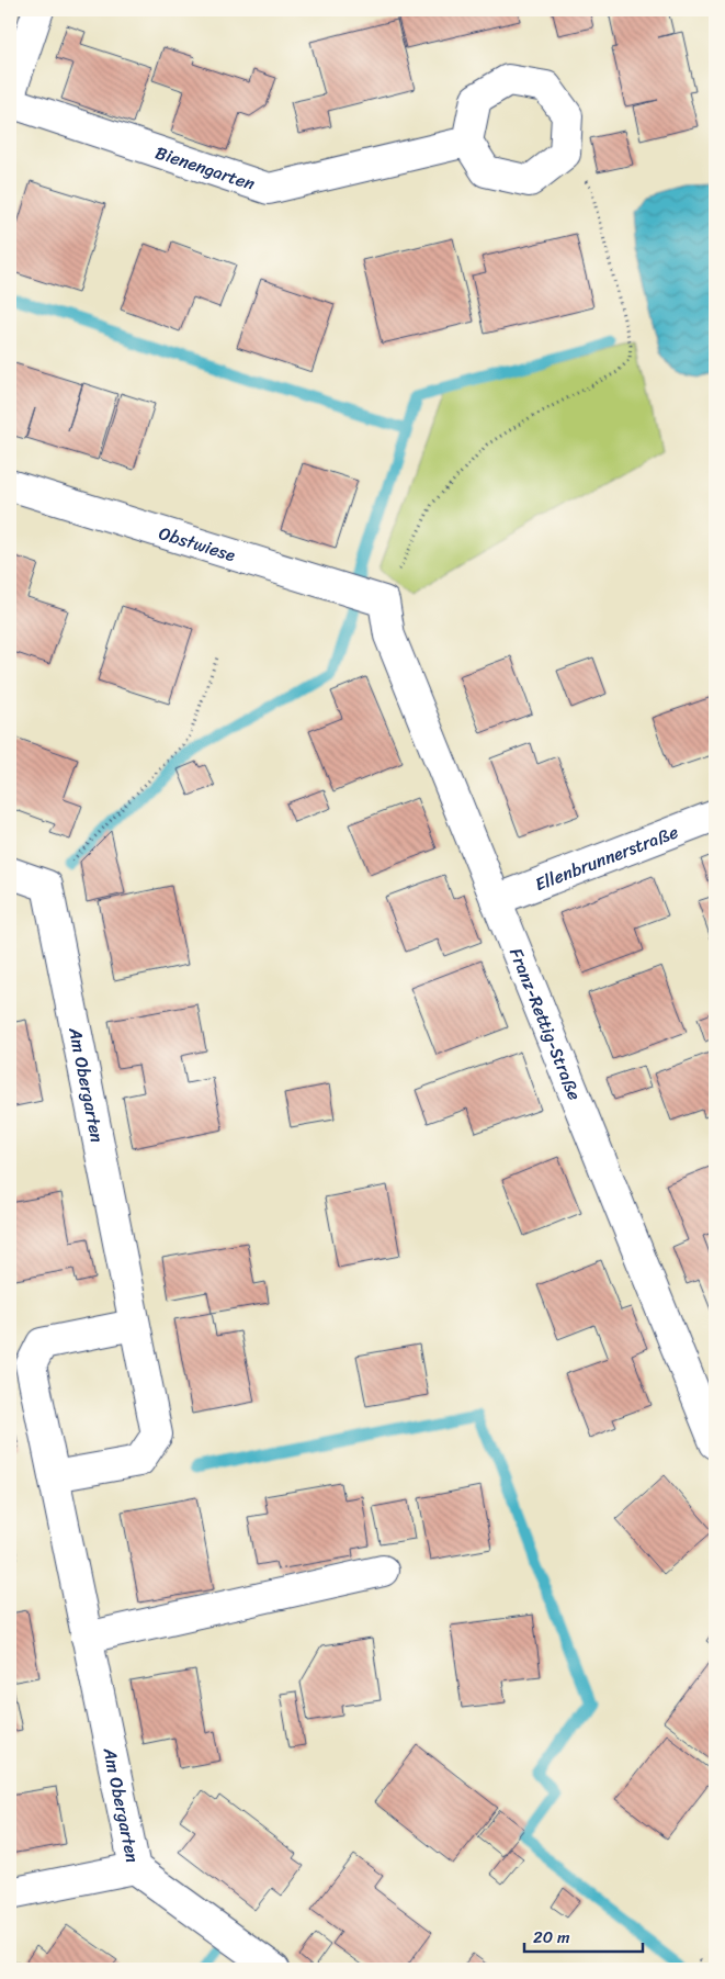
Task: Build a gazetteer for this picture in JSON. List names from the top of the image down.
{
  "streets": {
    "street": [
      "Bienengarten",
      "Obstwiese",
      "Ellenbrunnerstraße",
      "Franz-Rettig-Straße",
      "Am Obergarten"
    ]
  },
  "crossings": [
    ["Obstwiese", "Franz-Rettig-Straße"],
    ["Ellenbrunnerstraße", "Franz-Rettig-Straße"]
  ],
  "scale_bar": "20 m"
}
